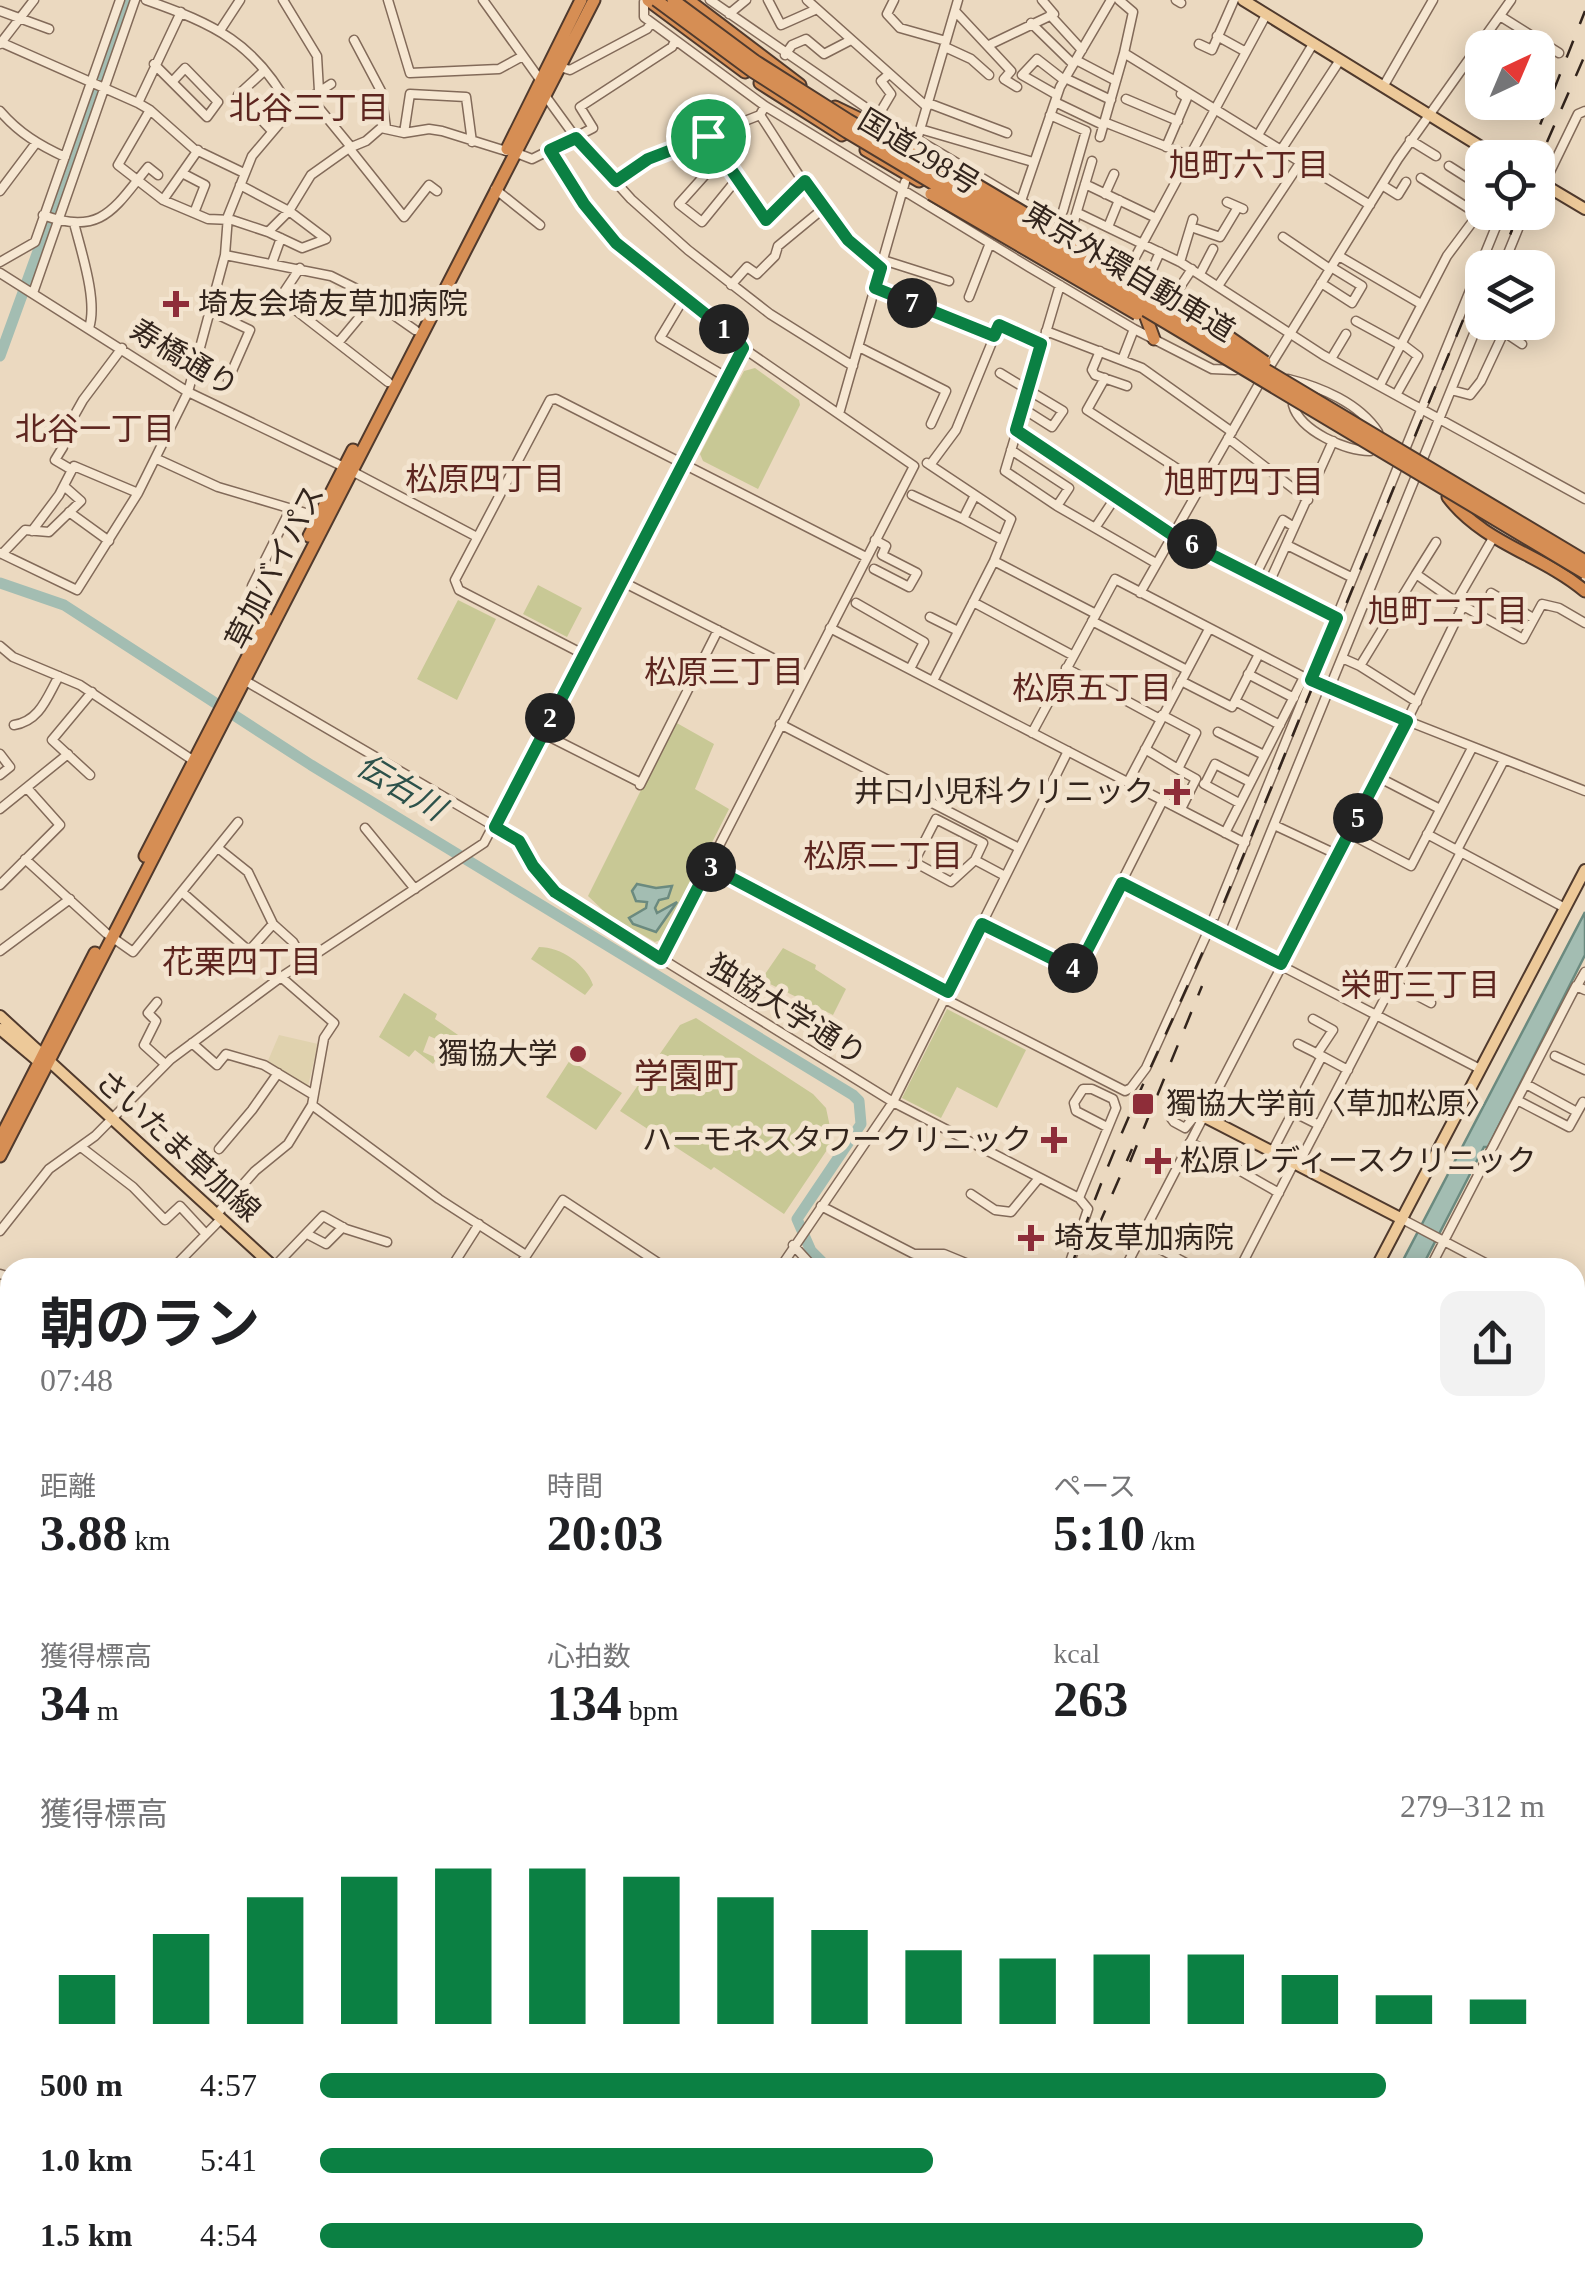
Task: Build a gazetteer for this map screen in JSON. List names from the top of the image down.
{
  "streets": {
    "highway": ["国道298号", "東京外環自動車道", "草加バイパス"],
    "main road": ["さいたま草加線"],
    "street": ["寿橋通り", "独協大学通り"]
  },
  "crossings": [
    ["国道298号", "東京外環自動車道"],
    ["寿橋通り", "草加バイパス"],
    ["草加バイパス", "独協大学通り"],
    ["草加バイパス", "さいたま草加線"]
  ],
  "districts": [
    "北谷三丁目",
    "旭町六丁目",
    "北谷一丁目",
    "松原四丁目",
    "旭町四丁目",
    "旭町二丁目",
    "松原三丁目",
    "松原五丁目",
    "松原二丁目",
    "花栗四丁目",
    "栄町三丁目",
    "学園町"
  ],
  "water": ["伝右川"],
  "places": {
    "health": [
      "埼友会埼友草加病院",
      "井口小児科クリニック",
      "ハーモネスタワークリニック",
      "松原レディースクリニック",
      "埼友草加病院"
    ],
    "other": ["獨協大学"],
    "transit": ["獨協大学前〈草加松原〉"]
  },
  "north": "top right",
  "page": {
    "pins": [
      "7",
      "1",
      "6",
      "2",
      "5",
      "3",
      "4"
    ],
    "heading": ["朝のラン", "07:48"],
    "stats": [
      ["距離", "3.88 km"],
      ["時間", "20:03"],
      ["ペース", "5:10 /km"],
      ["獲得標高", "34 m"],
      ["心拍数", "134 bpm"],
      ["kcal", "263"]
    ],
    "chart": ["獲得標高", "279–312 m"],
    "list": [
      {
        "name": "500 m",
        "note": "4:57"
      },
      {
        "name": "1.0 km",
        "note": "5:41"
      },
      {
        "name": "1.5 km",
        "note": "4:54"
      }
    ]
  }
}
